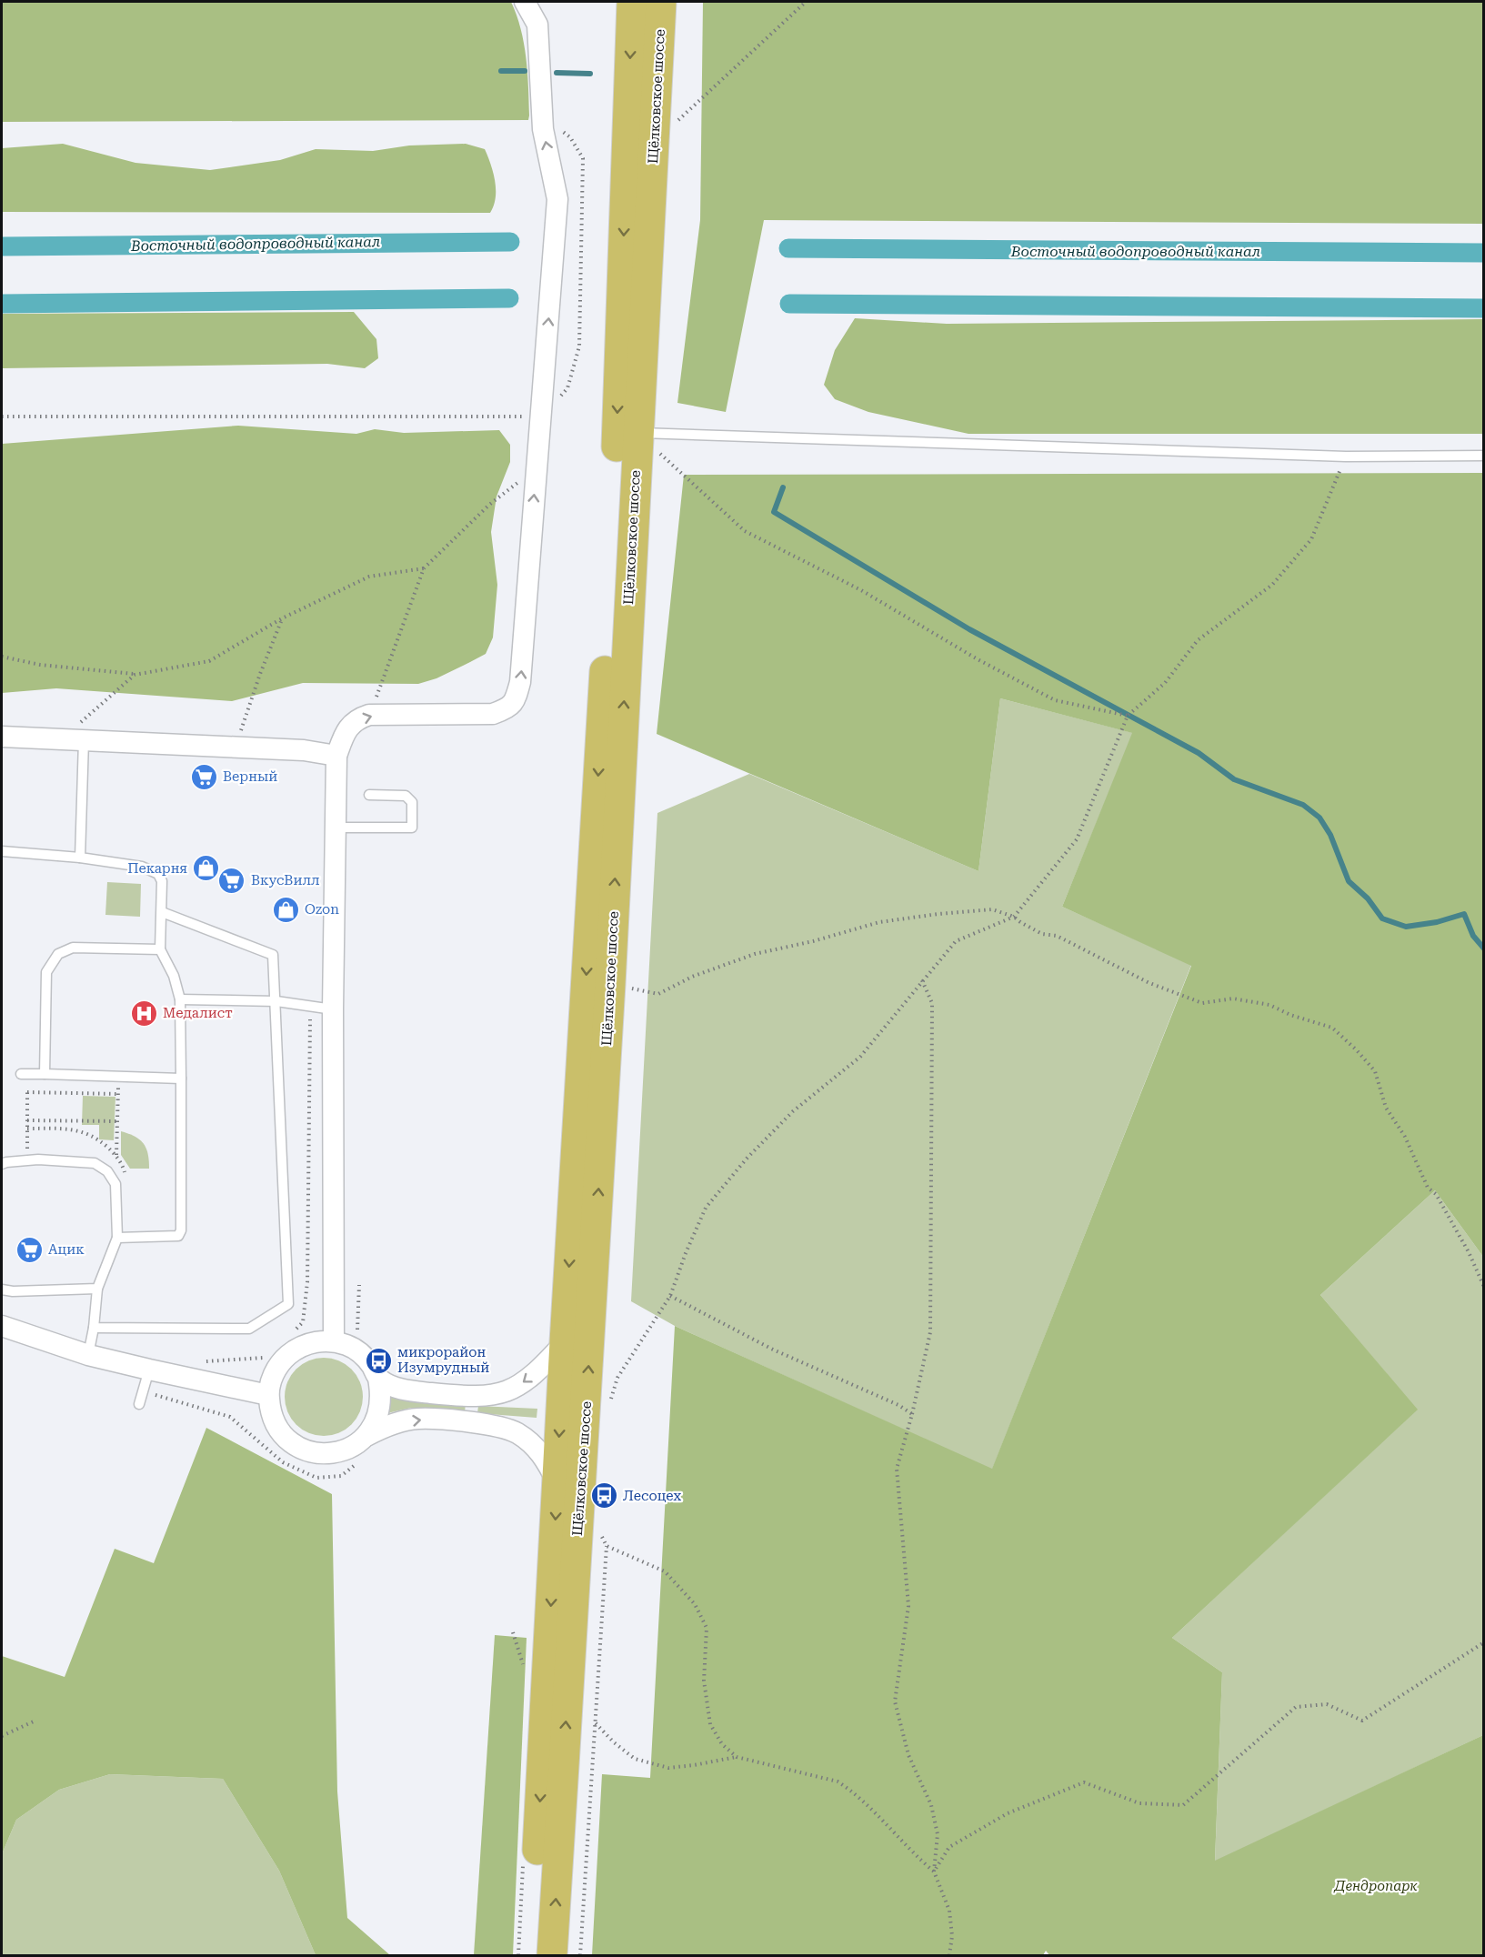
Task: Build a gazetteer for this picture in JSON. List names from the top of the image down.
{
  "streets": {
    "main road": ["Щёлковское шоссе"]
  },
  "water": ["Восточный водопроводный канал"],
  "parks": ["Дендропарк"],
  "places": {
    "supermarket": ["Верный", "ВкусВилл", "Ацик"],
    "shop": ["Пекарня", "Ozon"],
    "hospital": ["Медалист"],
    "bus stop": ["микрорайон Изумрудный", "Лесоцех"]
  }
}
